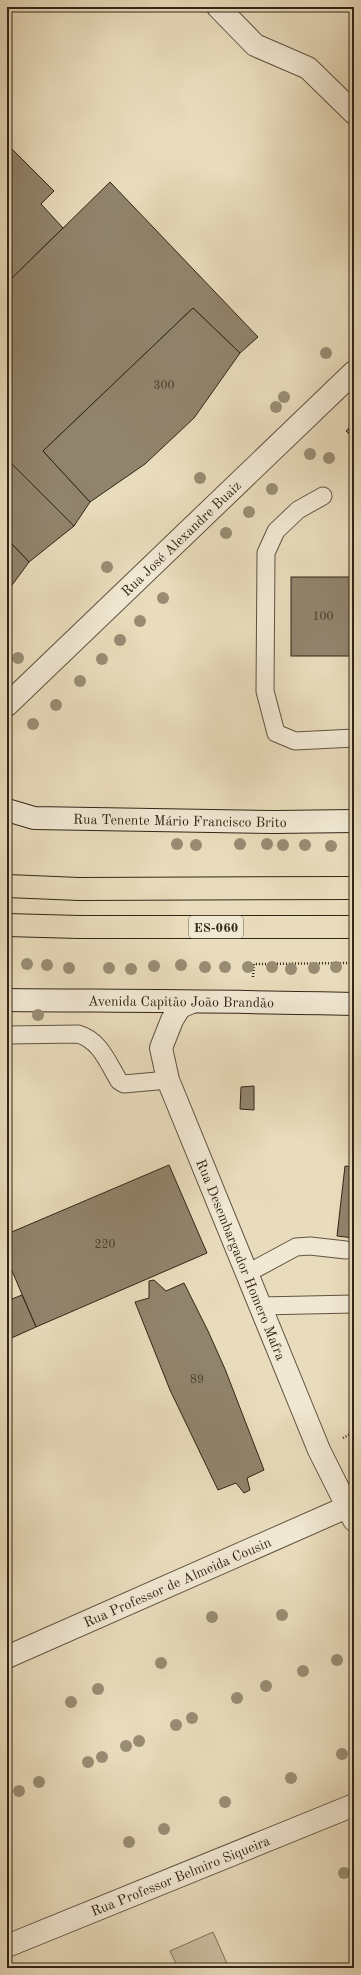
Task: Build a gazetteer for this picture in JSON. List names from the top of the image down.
{
  "streets": {
    "main road": ["ES-060"],
    "street": [
      "Rua José Alexandre Buaiz",
      "Rua Tenente Mário Francisco Brito",
      "Avenida Capitão João Brandão",
      "Rua Desembargador Homero Mafra",
      "Rua Professor de Almeida Cousin",
      "Rua Professor Belmiro Siqueira"
    ]
  },
  "crossings": [
    ["Avenida Capitão João Brandão", "Rua Desembargador Homero Mafra"],
    ["Rua Desembargador Homero Mafra", "Rua Professor de Almeida Cousin"]
  ],
  "house_numbers": [
    "300",
    "100",
    "220",
    "89"
  ]
}
